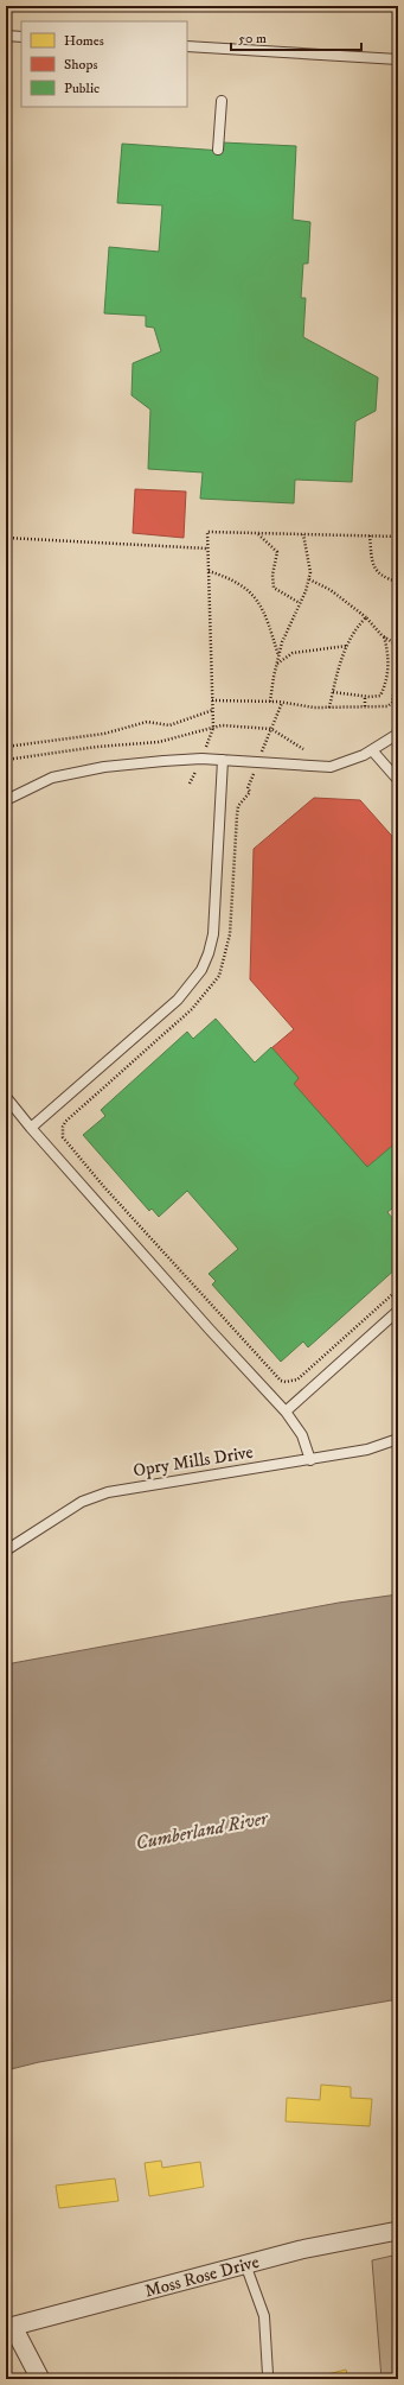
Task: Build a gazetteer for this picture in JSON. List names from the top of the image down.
{
  "streets": {
    "street": ["Moss Rose Drive"],
    "lane": ["Opry Mills Drive"]
  },
  "water": ["Cumberland River"],
  "legend": ["Homes", "Shops", "Public"],
  "scale_bar": "50 m"
}
